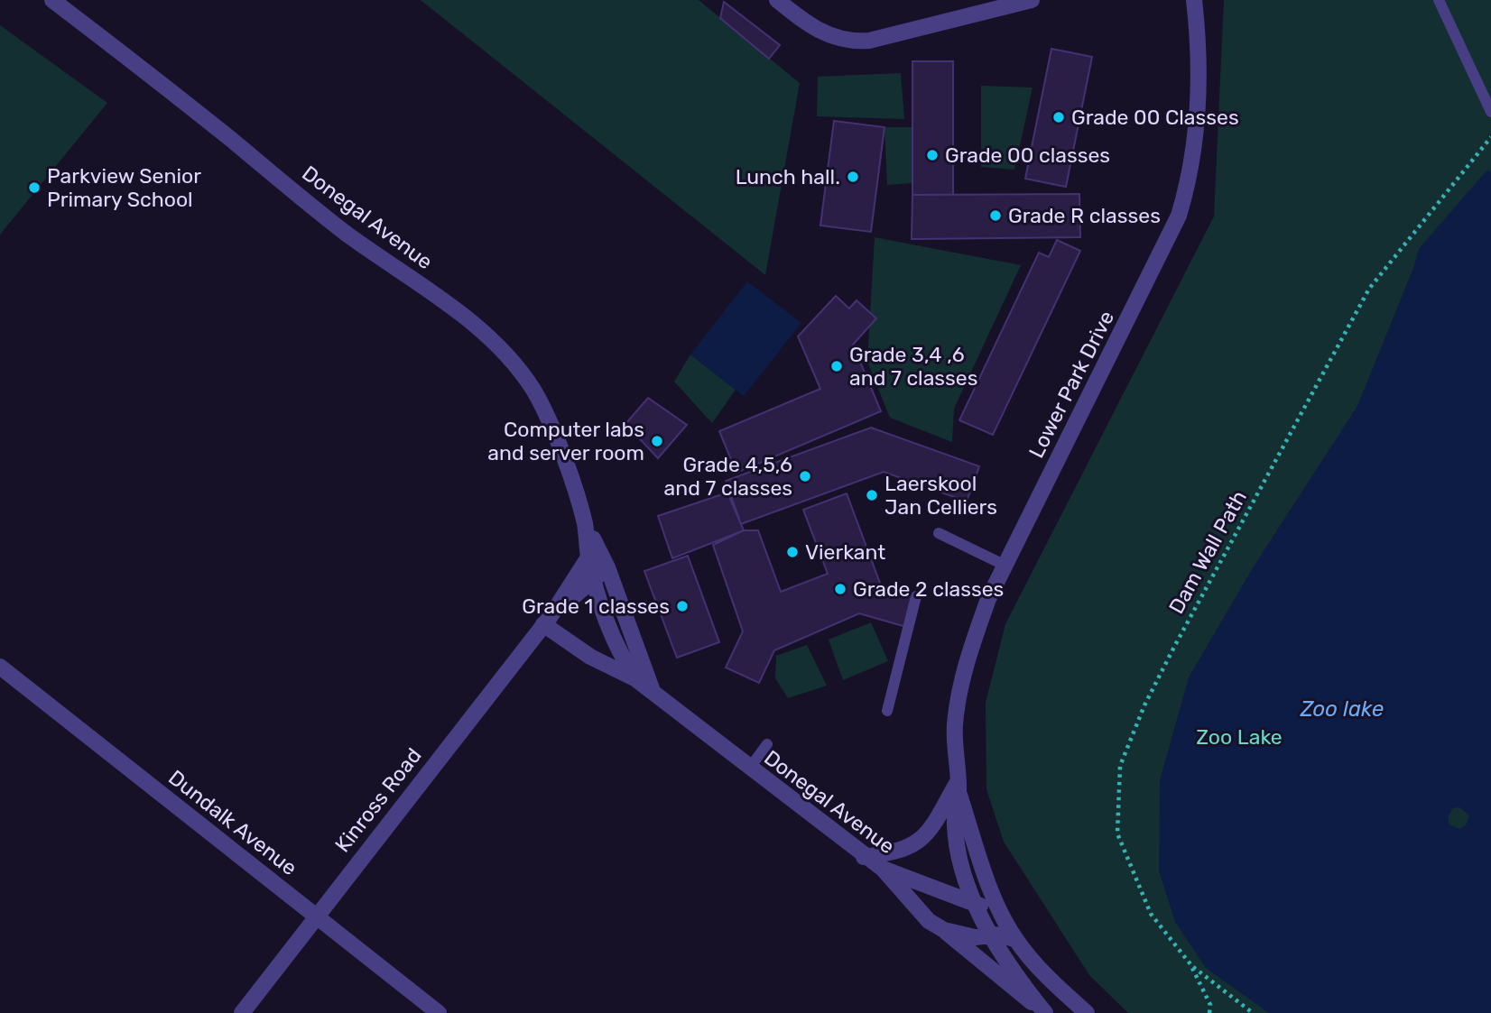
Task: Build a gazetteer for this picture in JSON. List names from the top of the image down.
{
  "streets": {
    "street": [
      "Donegal Avenue",
      "Lower Park Drive",
      "Kinross Road",
      "Dundalk Avenue"
    ],
    "path": ["Dam Wall Path"]
  },
  "crossings": [
    ["Donegal Avenue", "Lower Park Drive"],
    ["Donegal Avenue", "Kinross Road"],
    ["Kinross Road", "Dundalk Avenue"]
  ],
  "water": ["Zoo lake"],
  "parks": ["Zoo Lake"],
  "places": [
    "Grade 00 Classes",
    "Grade 00 classes",
    "Lunch hall.",
    "Parkview Senior Primary School",
    "Grade R classes",
    "Grade 3,4 ,6 and 7 classes",
    "Computer labs and server room",
    "Grade 4,5,6 and 7 classes",
    "Laerskool Jan Celliers",
    "Vierkant",
    "Grade 2 classes",
    "Grade 1 classes"
  ]
}
